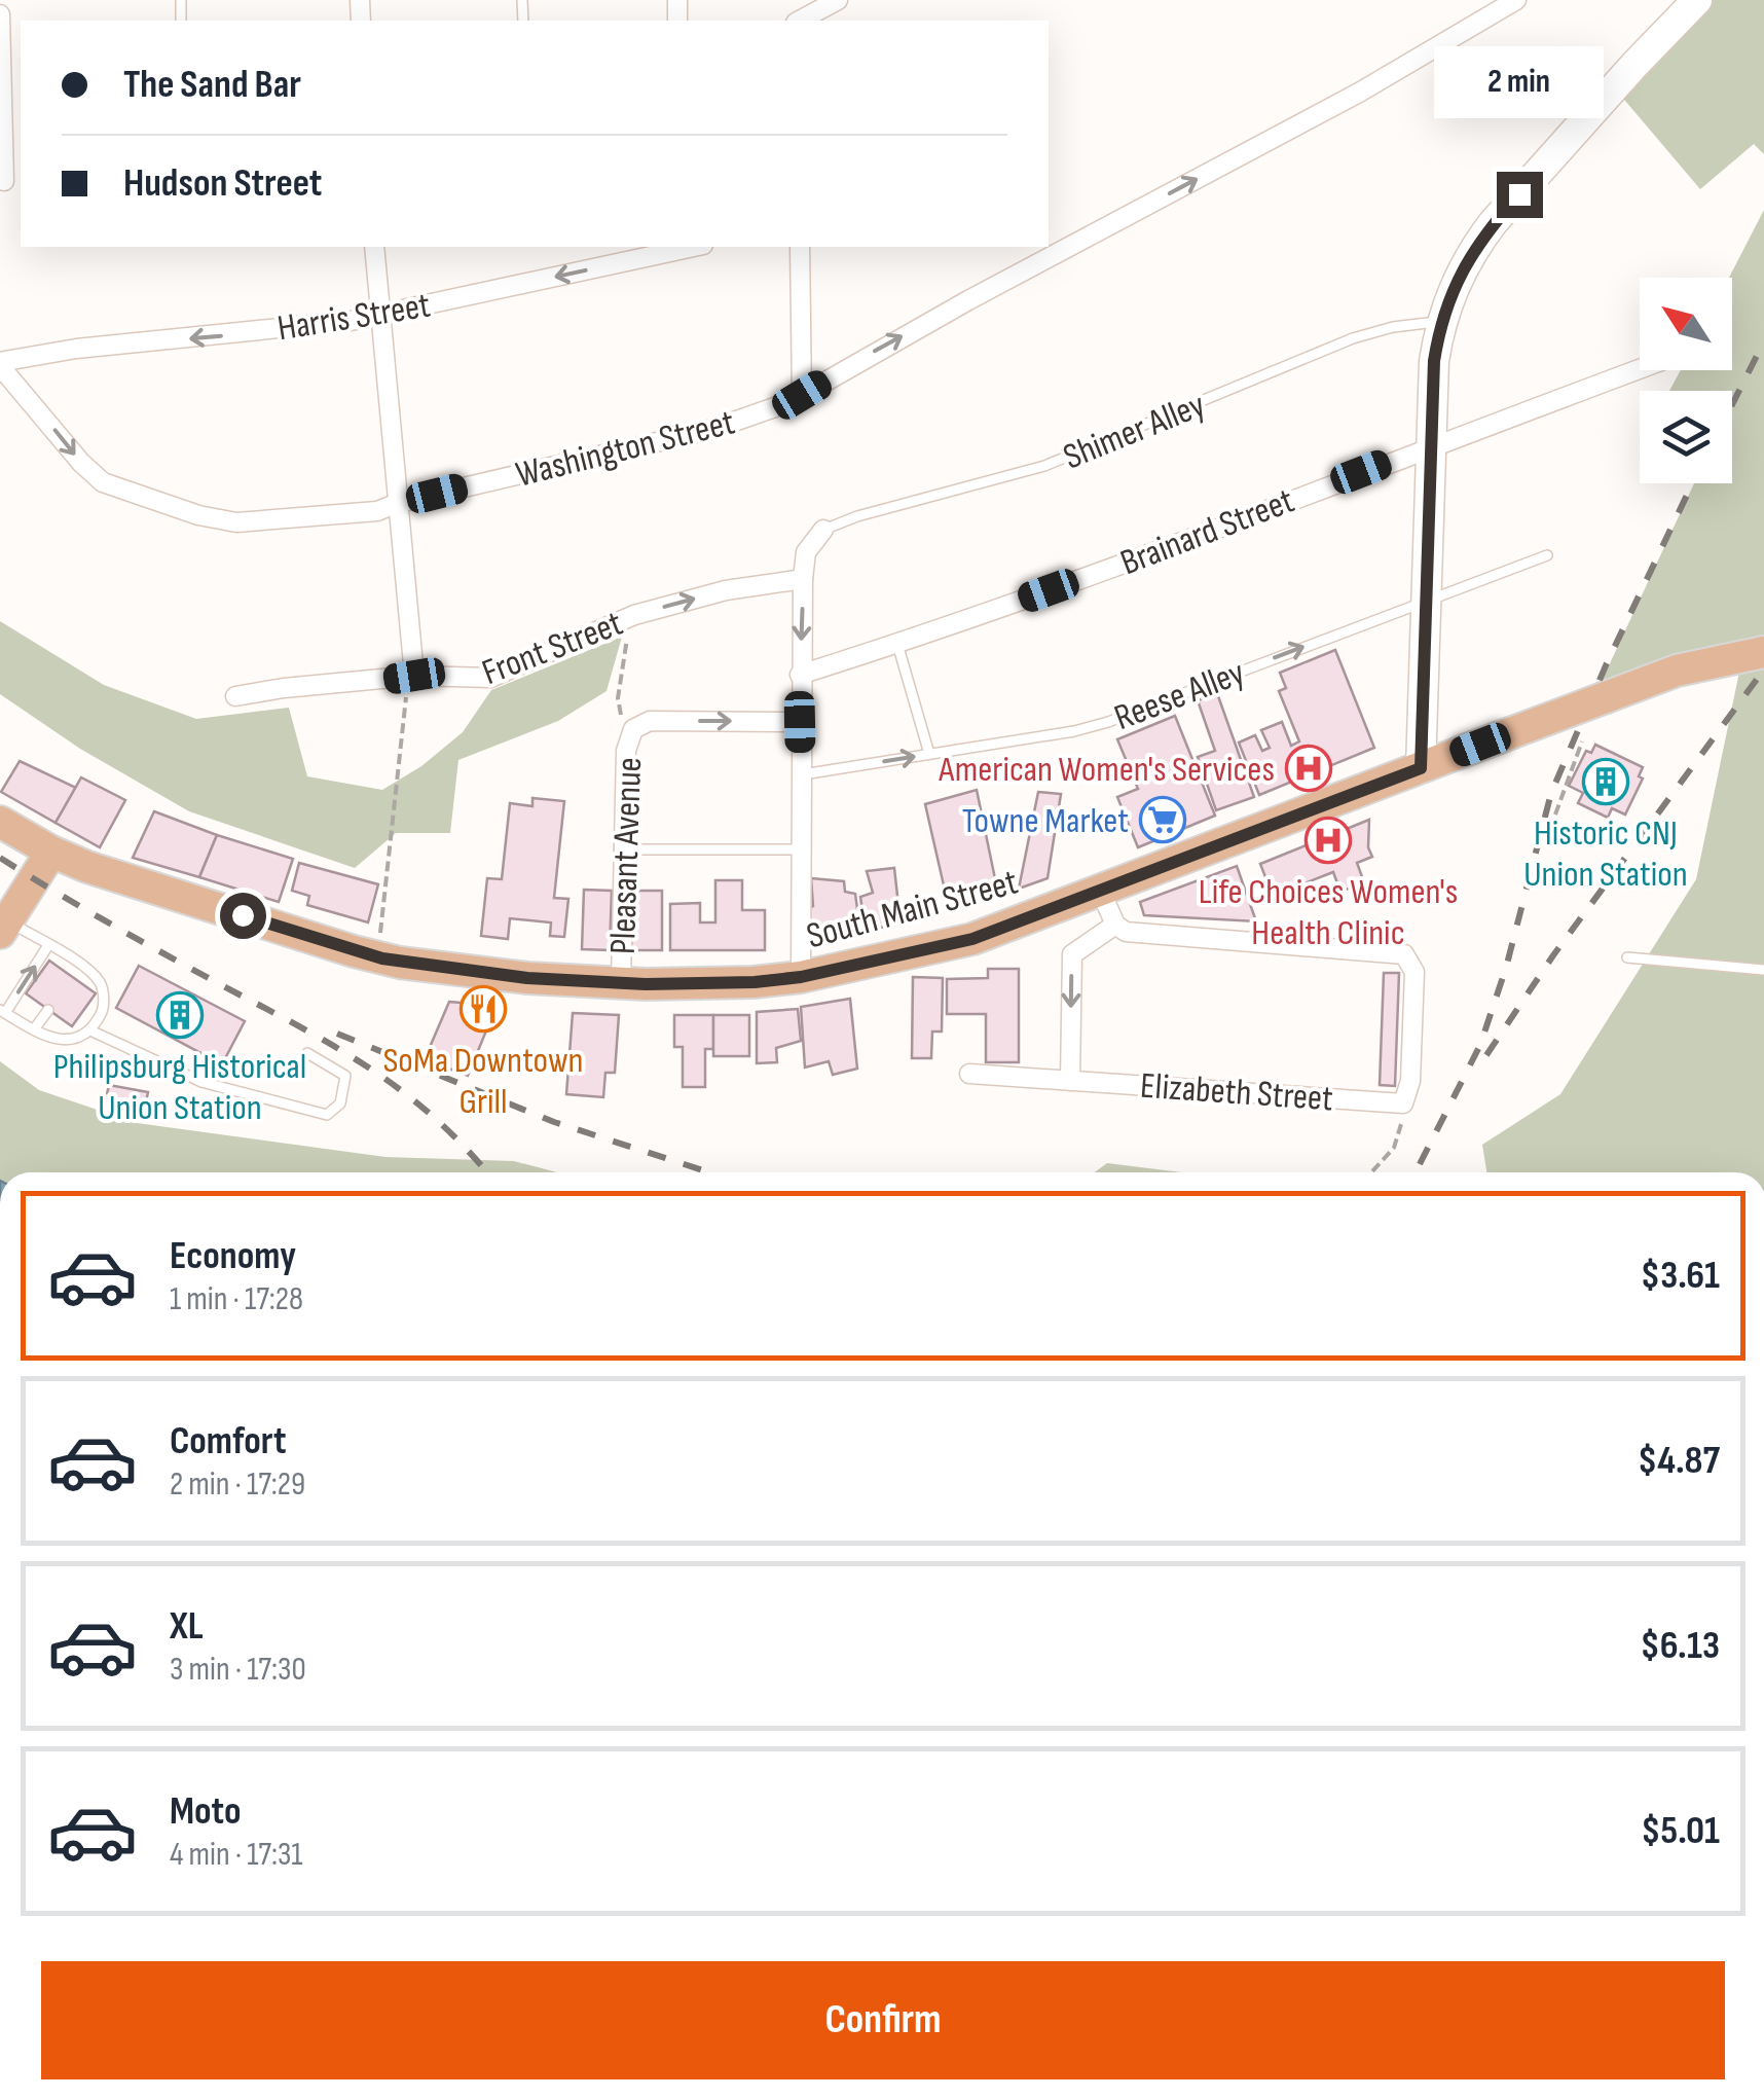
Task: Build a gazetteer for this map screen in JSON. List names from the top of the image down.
{
  "streets": {
    "main road": ["South Main Street"],
    "street": [
      "Harris Street",
      "Washington Street",
      "Brainard Street",
      "Front Street",
      "Pleasant Avenue",
      "Elizabeth Street"
    ],
    "lane": ["Shimer Alley", "Reese Alley"]
  },
  "crossings": [
    ["Harris Street", "Washington Street"],
    ["Pleasant Avenue", "South Main Street"]
  ],
  "one_way": [
    "Harris Street",
    "Washington Street",
    "Front Street",
    "Reese Alley"
  ],
  "places": {
    "hospital": ["American Women's Services", "Life Choices Women's Health Clinic"],
    "building": ["Historic CNJ Union Station", "Philipsburg Historical Union Station"],
    "supermarket": ["Towne Market"],
    "restaurant": ["SoMa Downtown Grill"]
  },
  "north": "top left",
  "page": {
    "banner": ["The Sand Bar", "Hudson Street"],
    "bubble": "2 min",
    "list": [
      {
        "name": "Economy",
        "note": "1 min · 17:28",
        "value": "$3.61"
      },
      {
        "name": "Comfort",
        "note": "2 min · 17:29",
        "value": "$4.87"
      },
      {
        "name": "XL",
        "note": "3 min · 17:30",
        "value": "$6.13"
      },
      {
        "name": "Moto",
        "note": "4 min · 17:31",
        "value": "$5.01"
      }
    ],
    "buttons": "Confirm"
  }
}
